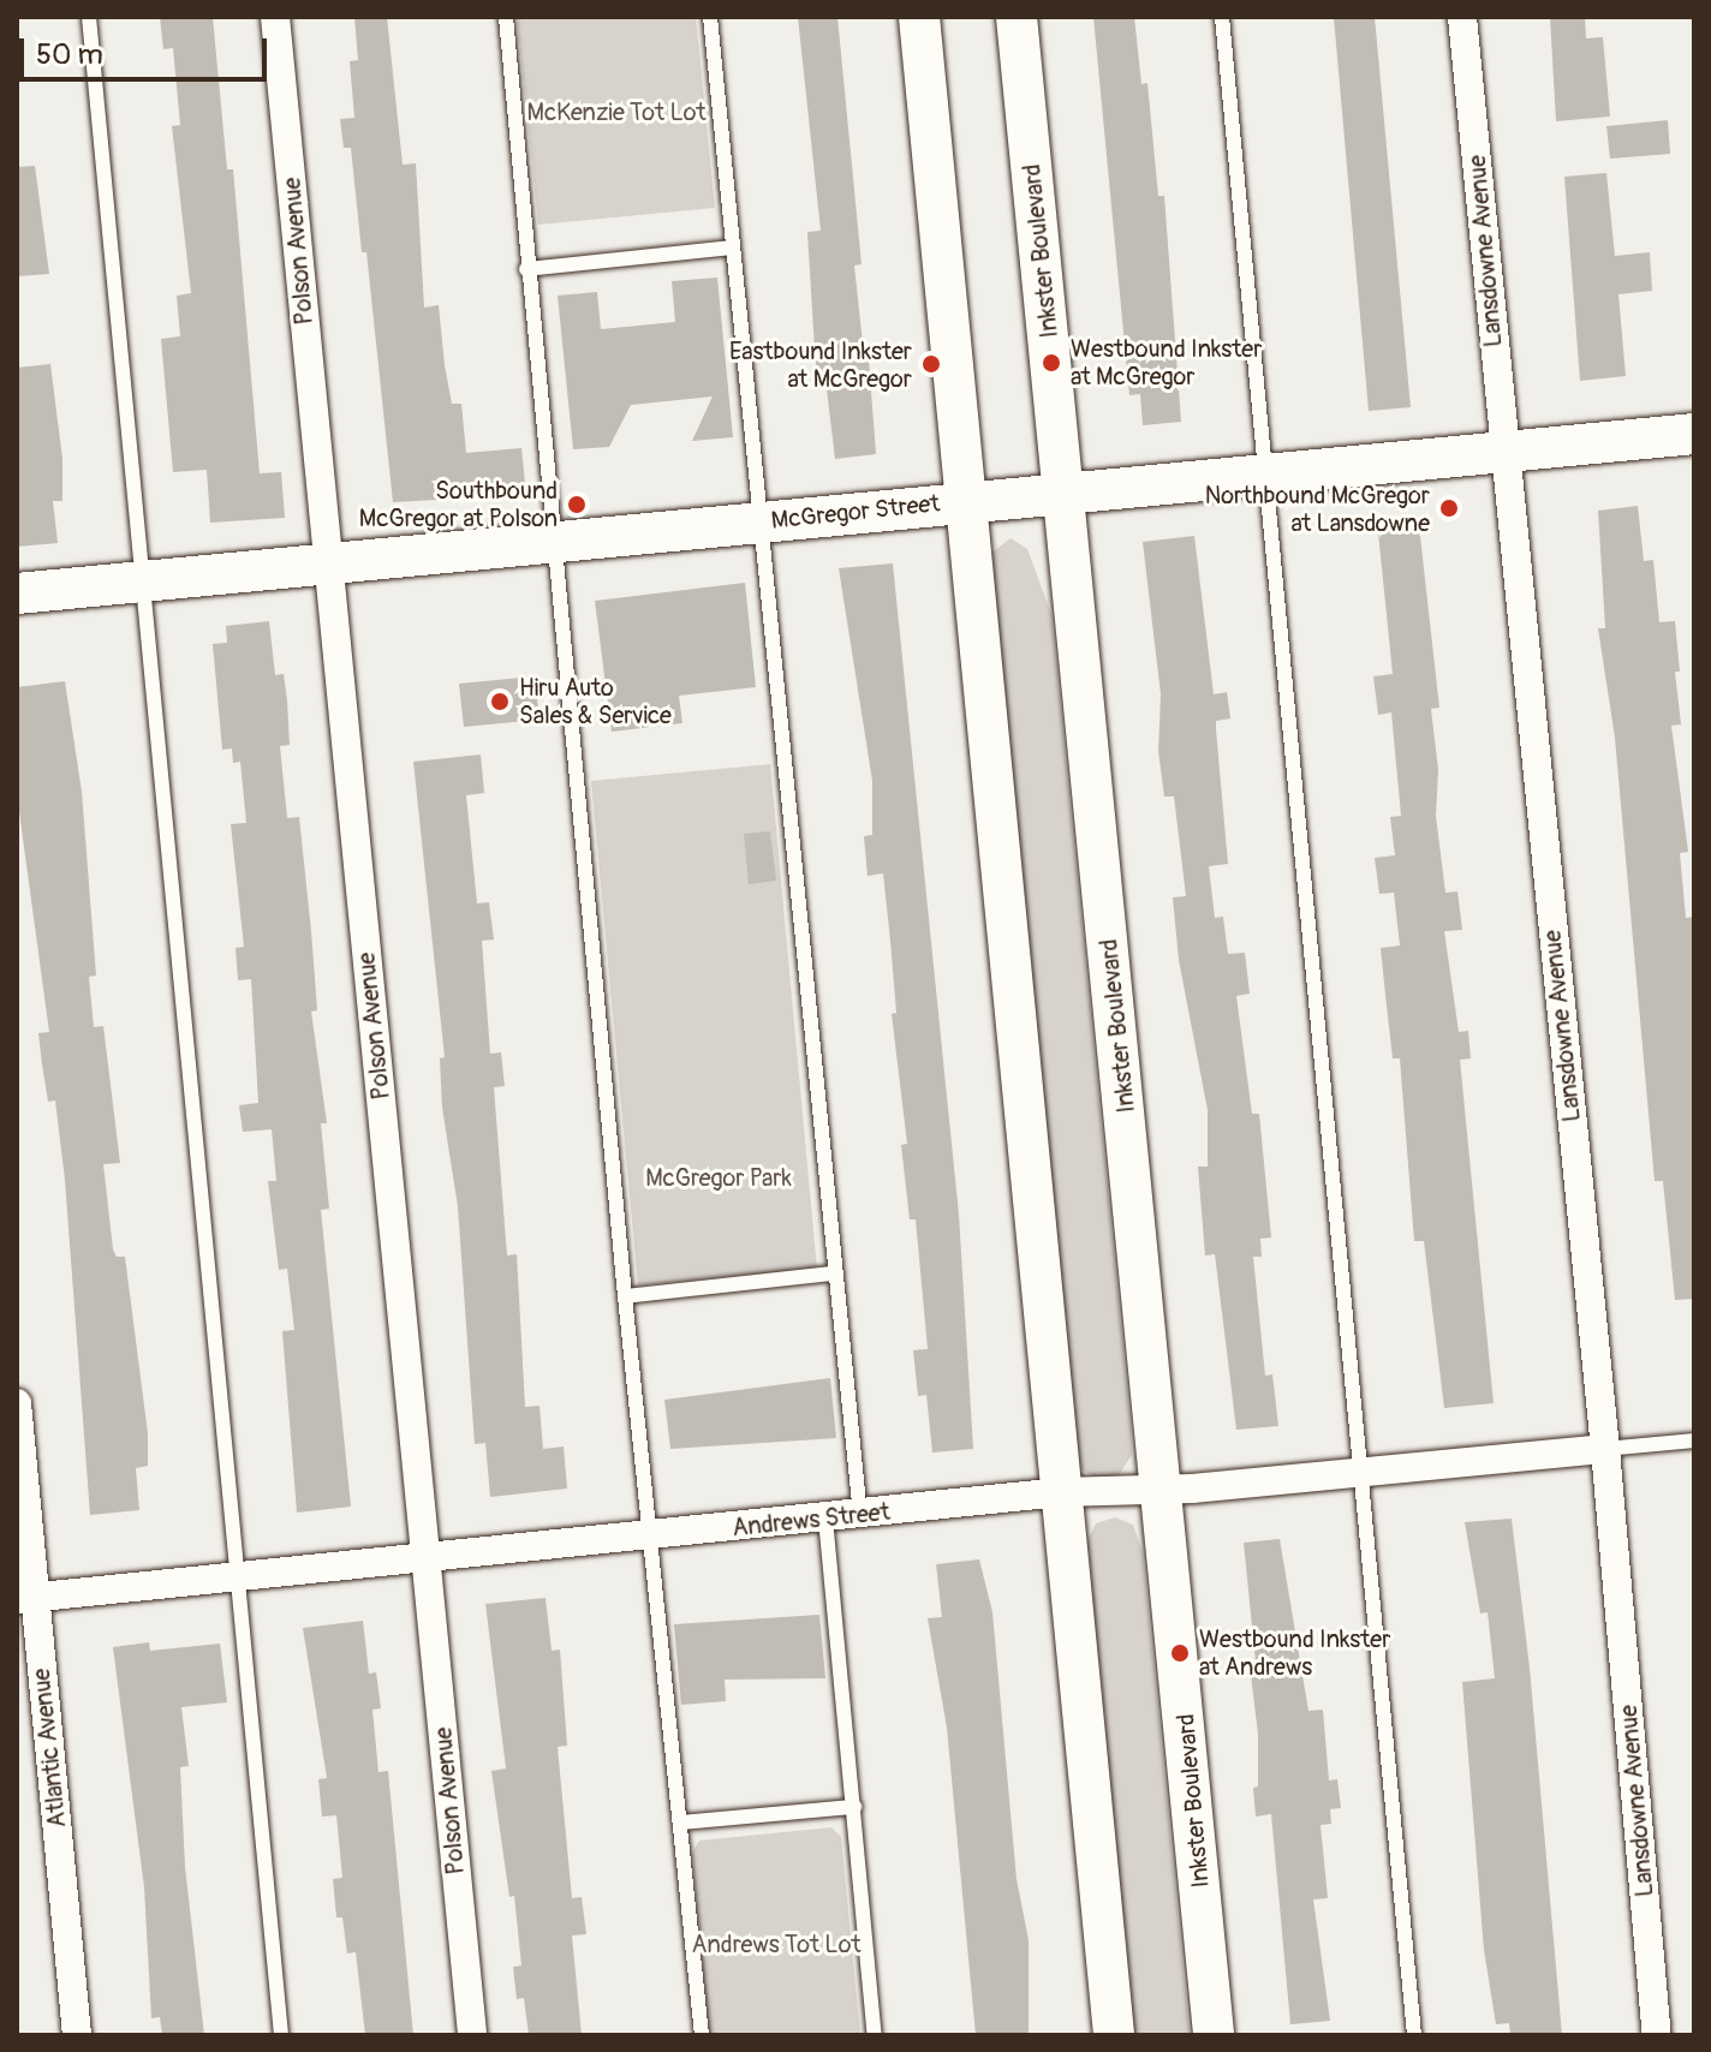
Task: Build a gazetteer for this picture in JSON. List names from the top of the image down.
{
  "streets": {
    "main road": ["Inkster Boulevard", "McGregor Street"],
    "street": [
      "Polson Avenue",
      "Lansdowne Avenue",
      "Andrews Street",
      "Atlantic Avenue"
    ]
  },
  "crossings": [
    ["Polson Avenue", "McGregor Street"],
    ["Polson Avenue", "Andrews Street"],
    ["Inkster Boulevard", "McGregor Street"],
    ["Inkster Boulevard", "Andrews Street"],
    ["Lansdowne Avenue", "McGregor Street"],
    ["Lansdowne Avenue", "Andrews Street"],
    ["Andrews Street", "Atlantic Avenue"]
  ],
  "parks": ["McKenzie Tot Lot", "McGregor Park", "Andrews Tot Lot"],
  "places": [
    "Westbound Inkster at McGregor",
    "Eastbound Inkster at McGregor",
    "Southbound McGregor at Polson",
    "Northbound McGregor at Lansdowne",
    "Hiru Auto Sales & Service",
    "Westbound Inkster at Andrews"
  ],
  "scale_bar": "50 m"
}
